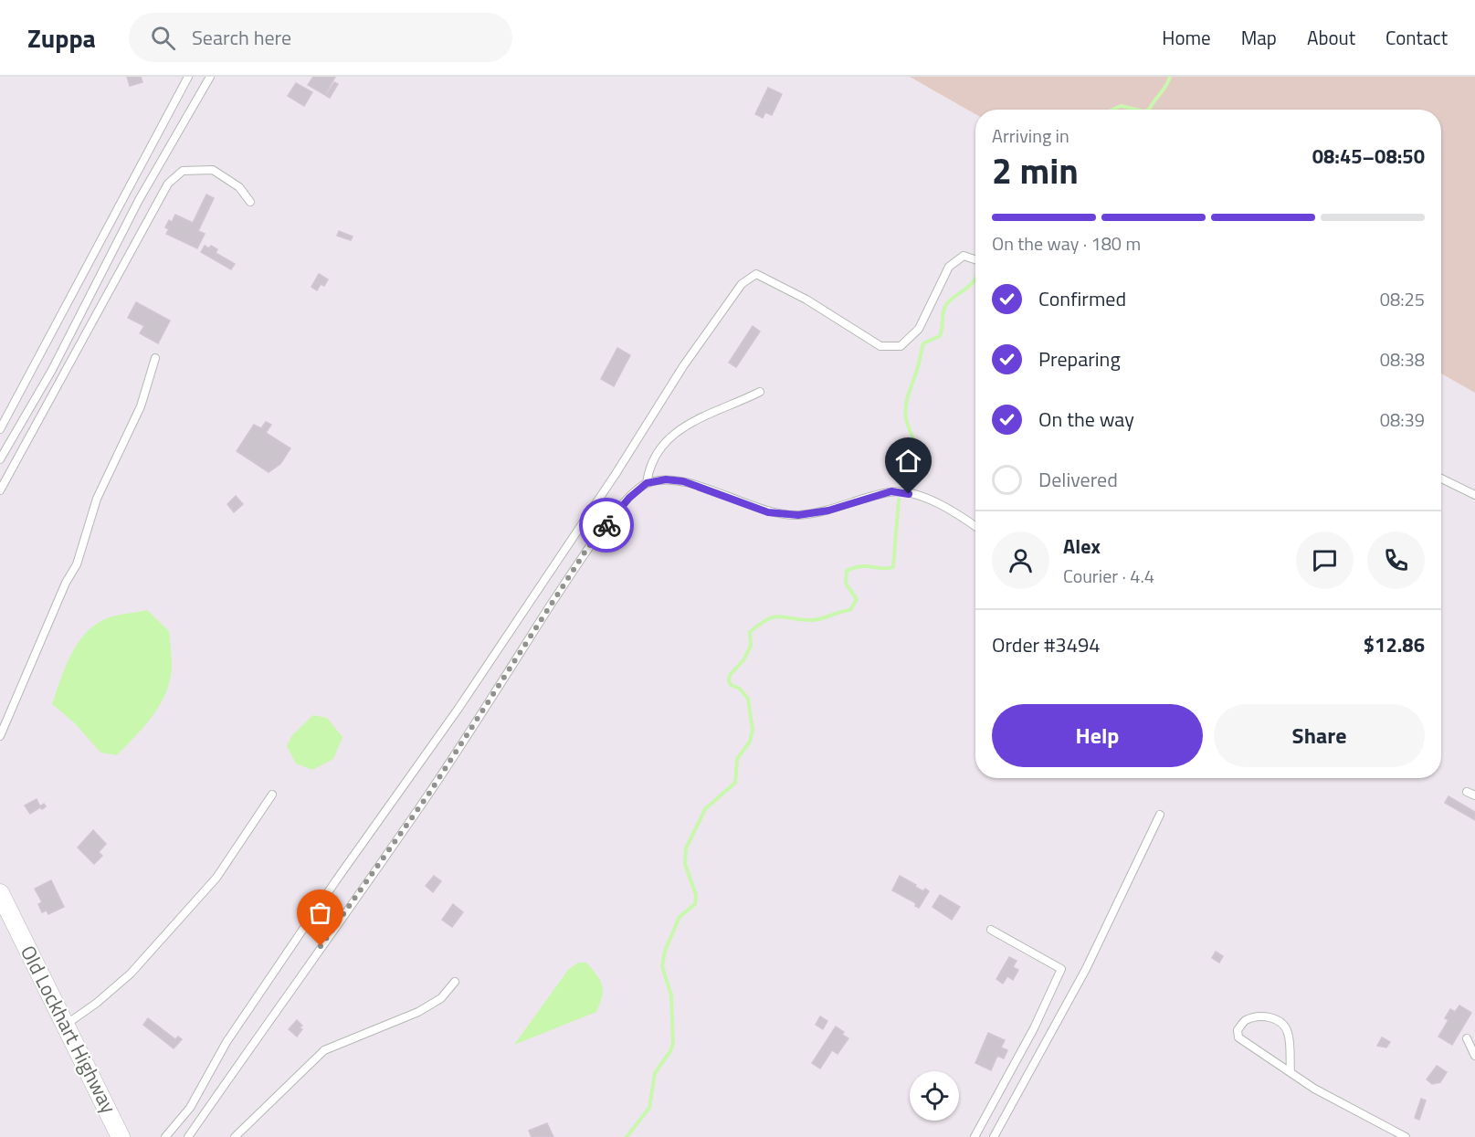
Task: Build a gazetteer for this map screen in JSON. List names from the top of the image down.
{
  "streets": {
    "street": ["Old Lockhart Highway"]
  },
  "page": {
    "header": "Zuppa",
    "search": "Search here",
    "nav": [
      "Home",
      "Map",
      "About",
      "Contact"
    ],
    "heading": ["2 min", "Arriving in", "08:45–08:50"],
    "panel": [
      "Alex",
      "Courier · 4.4",
      "Order #3494",
      "$12.86"
    ],
    "bar": "On the way · 180 m",
    "list": [
      ["Confirmed", "08:25"],
      ["Preparing", "08:38"],
      ["On the way", "08:39"],
      "Delivered"
    ],
    "buttons": ["Help", "Share"]
  }
}
